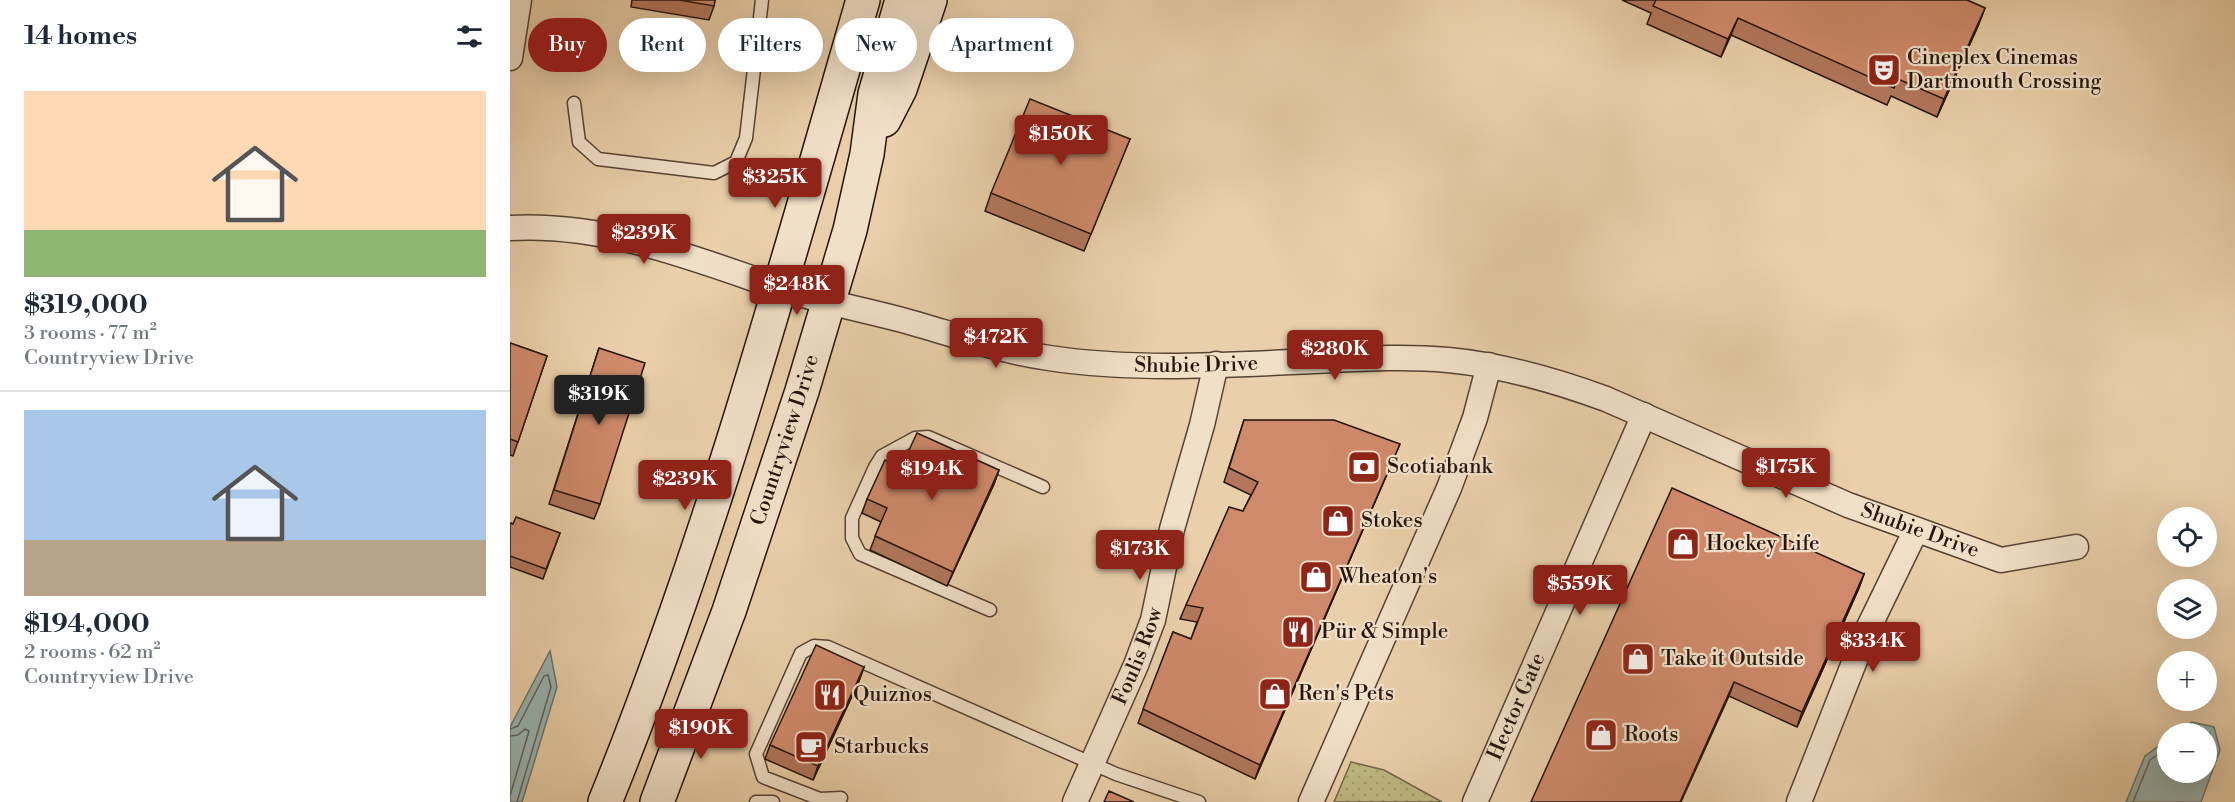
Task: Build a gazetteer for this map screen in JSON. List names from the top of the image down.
{
  "streets": {
    "street": [
      "Shubie Drive",
      "Countryview Drive",
      "Foulis Row",
      "Hector Gate"
    ]
  },
  "crossings": [
    ["Shubie Drive", "Countryview Drive"],
    ["Shubie Drive", "Foulis Row"],
    ["Shubie Drive", "Hector Gate"]
  ],
  "places": {
    "theatre": ["Cineplex Cinemas Dartmouth Crossing"],
    "bank": ["Scotiabank"],
    "shop": [
      "Stokes",
      "Hockey Life",
      "Wheaton's",
      "Take it Outside",
      "Ren's Pets",
      "Roots"
    ],
    "restaurant": ["Pür & Simple", "Quiznos"],
    "cafe": ["Starbucks"]
  },
  "page": {
    "heading": "14 homes",
    "chip": [
      "Buy",
      "Rent",
      "Filters",
      "New",
      "Apartment"
    ],
    "list": [
      {
        "name": "$319,000",
        "note": "3 rooms · 77 m² · Countryview Drive"
      },
      {
        "name": "$194,000",
        "note": "2 rooms · 62 m² · Countryview Drive"
      }
    ],
    "price": [
      "$150K",
      "$325K",
      "$239K",
      "$248K",
      "$472K",
      "$280K",
      "$319K",
      "$175K",
      "$194K",
      "$239K",
      "$173K",
      "$559K",
      "$334K",
      "$190K"
    ],
    "map_buttons": ["+", "−"]
  }
}
